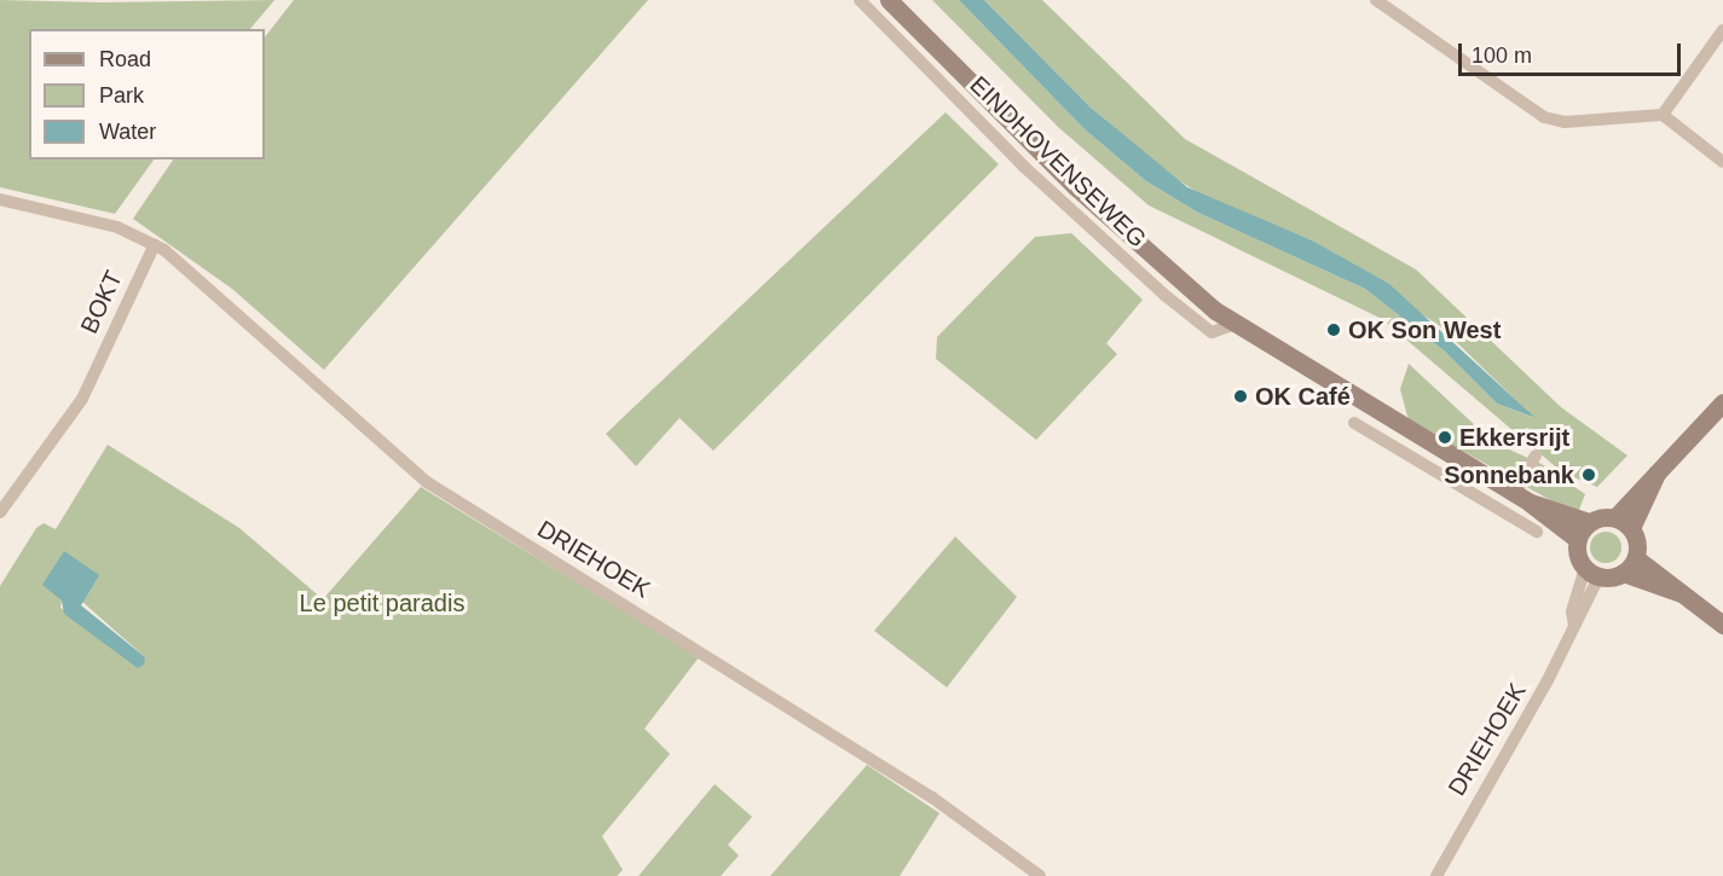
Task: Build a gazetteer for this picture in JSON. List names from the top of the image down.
{
  "streets": {
    "main road": ["EINDHOVENSEWEG"],
    "street": ["BOKT", "DRIEHOEK"]
  },
  "crossings": [
    ["EINDHOVENSEWEG", "DRIEHOEK"],
    ["BOKT", "DRIEHOEK"]
  ],
  "parks": ["Le petit paradis"],
  "places": [
    "OK Son West",
    "OK Café",
    "Ekkersrijt",
    "Sonnebank"
  ],
  "legend": ["Road", "Park", "Water"],
  "scale_bar": "100 m"
}
